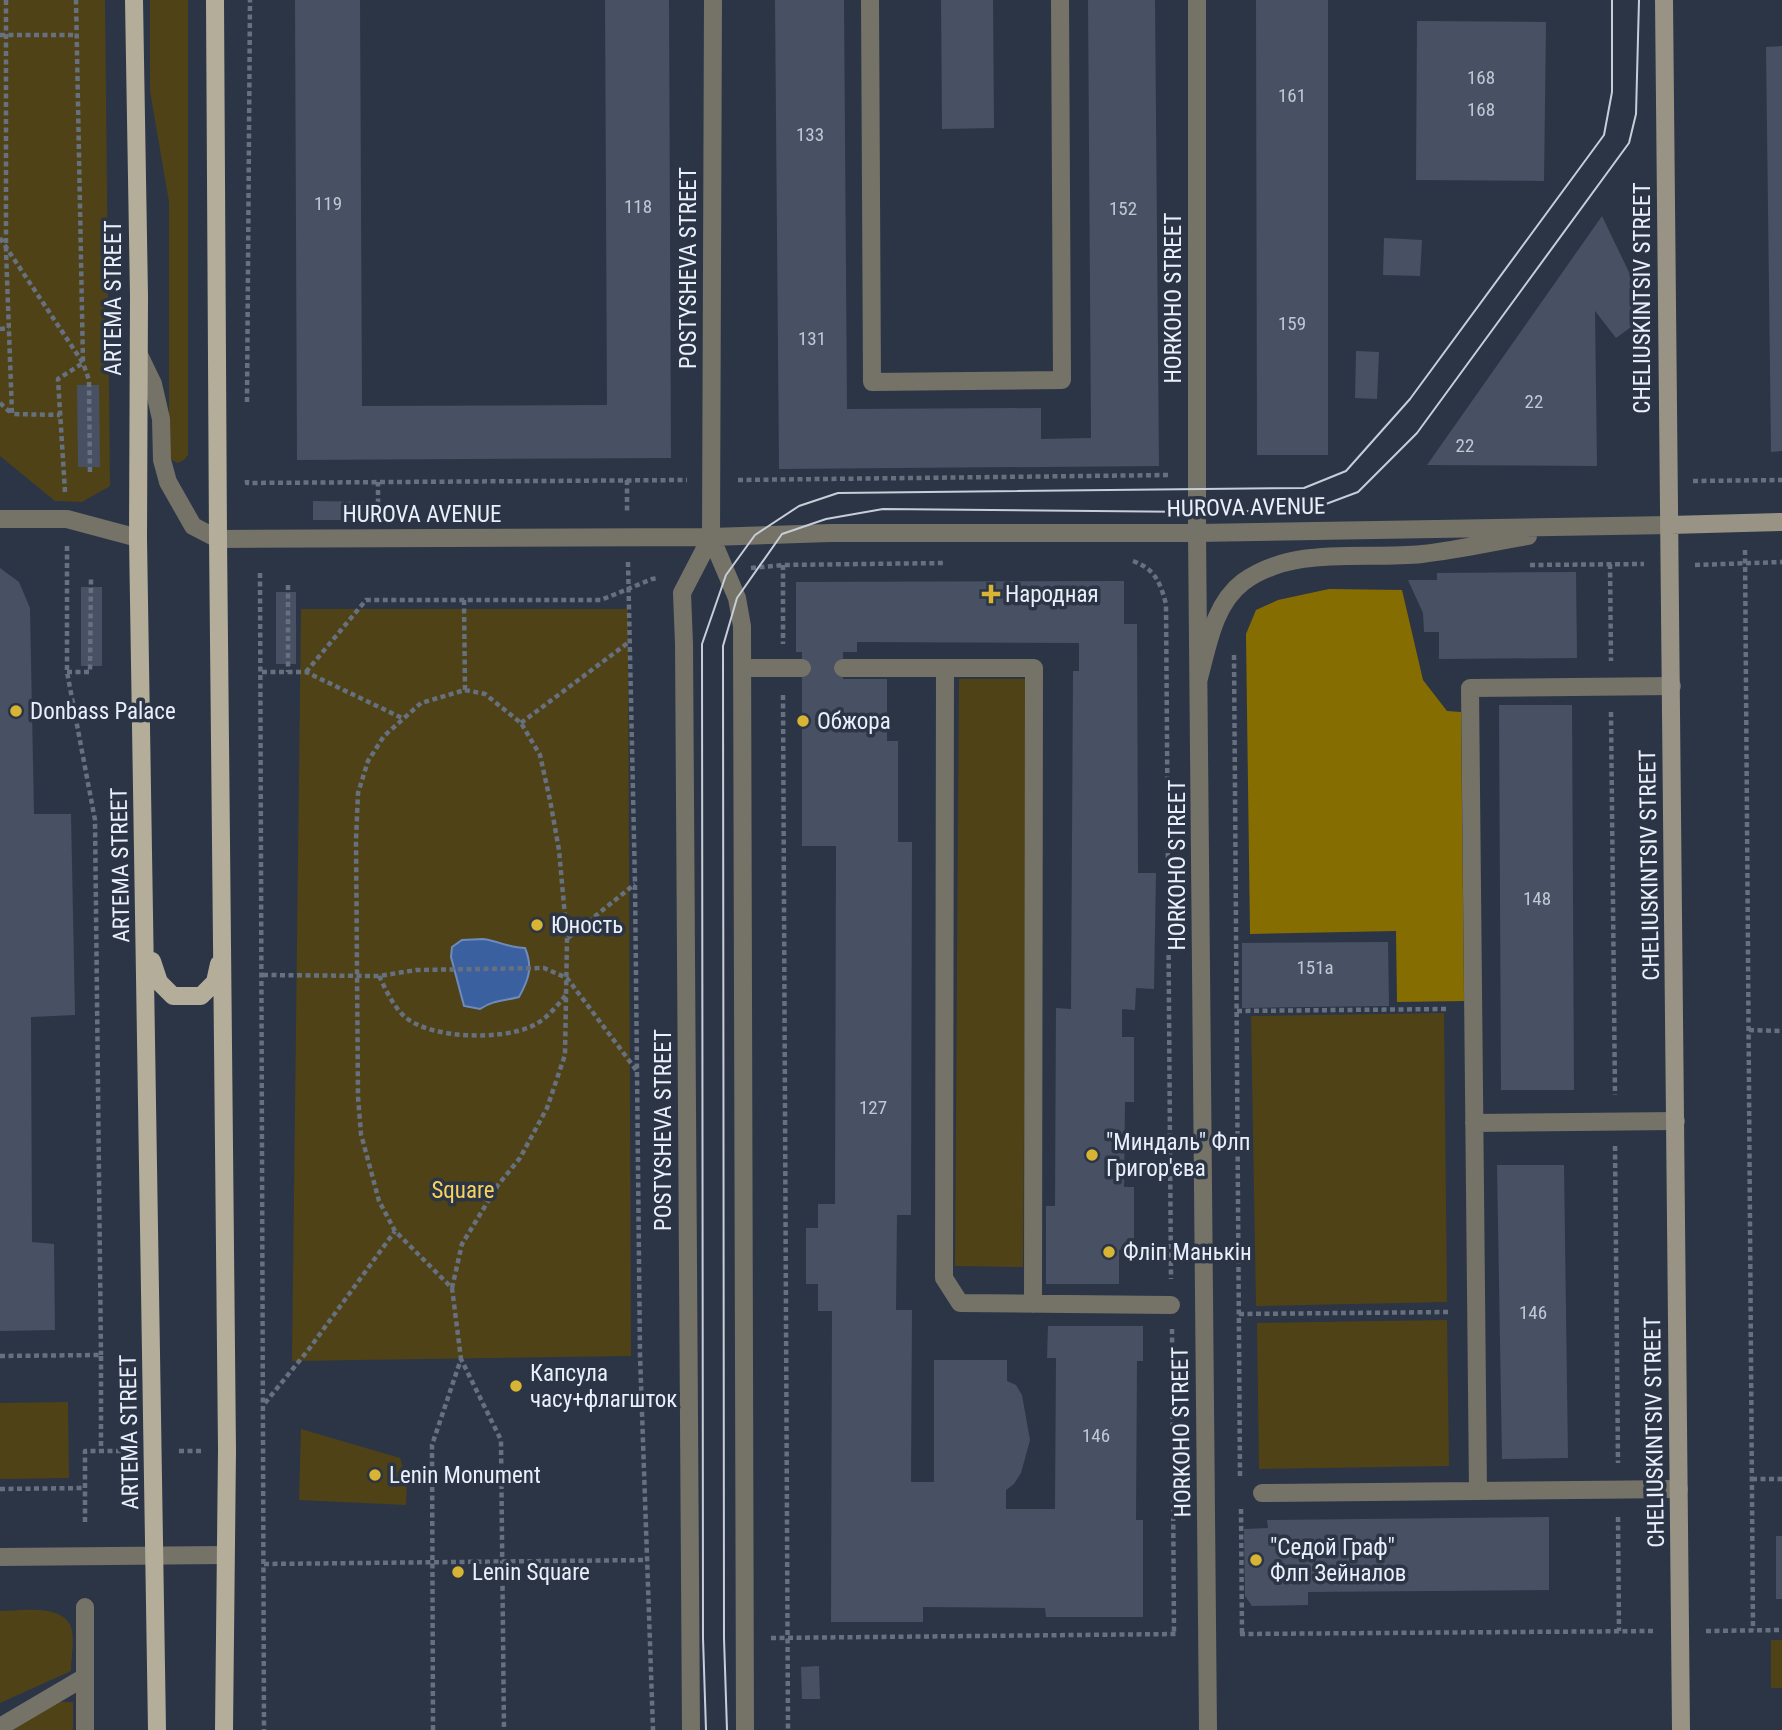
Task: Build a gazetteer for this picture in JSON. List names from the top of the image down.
{
  "streets": {
    "main road": ["ARTEMA STREET", "CHELIUSKINTSIV STREET", "HUROVA AVENUE"],
    "street": ["POSTYSHEVA STREET", "HORKOHO STREET"]
  },
  "crossings": [
    ["POSTYSHEVA STREET", "HUROVA AVENUE"],
    ["HORKOHO STREET", "HUROVA AVENUE"],
    ["CHELIUSKINTSIV STREET", "HUROVA AVENUE"]
  ],
  "parks": ["Square"],
  "places": {
    "health": ["Народная"],
    "other": [
      "Donbass Palace",
      "Обжора",
      "Юность",
      "\"Миндаль\" Флп Григор'єва",
      "Фліп Манькін",
      "Капсула часу+флагшток",
      "Lenin Monument",
      "\"Седой Граф\" Флп Зейналов",
      "Lenin Square"
    ]
  },
  "house_numbers": [
    "168",
    "161",
    "168",
    "133",
    "119",
    "118",
    "152",
    "159",
    "131",
    "22",
    "22",
    "148",
    "151а",
    "127",
    "146",
    "146"
  ]
}
